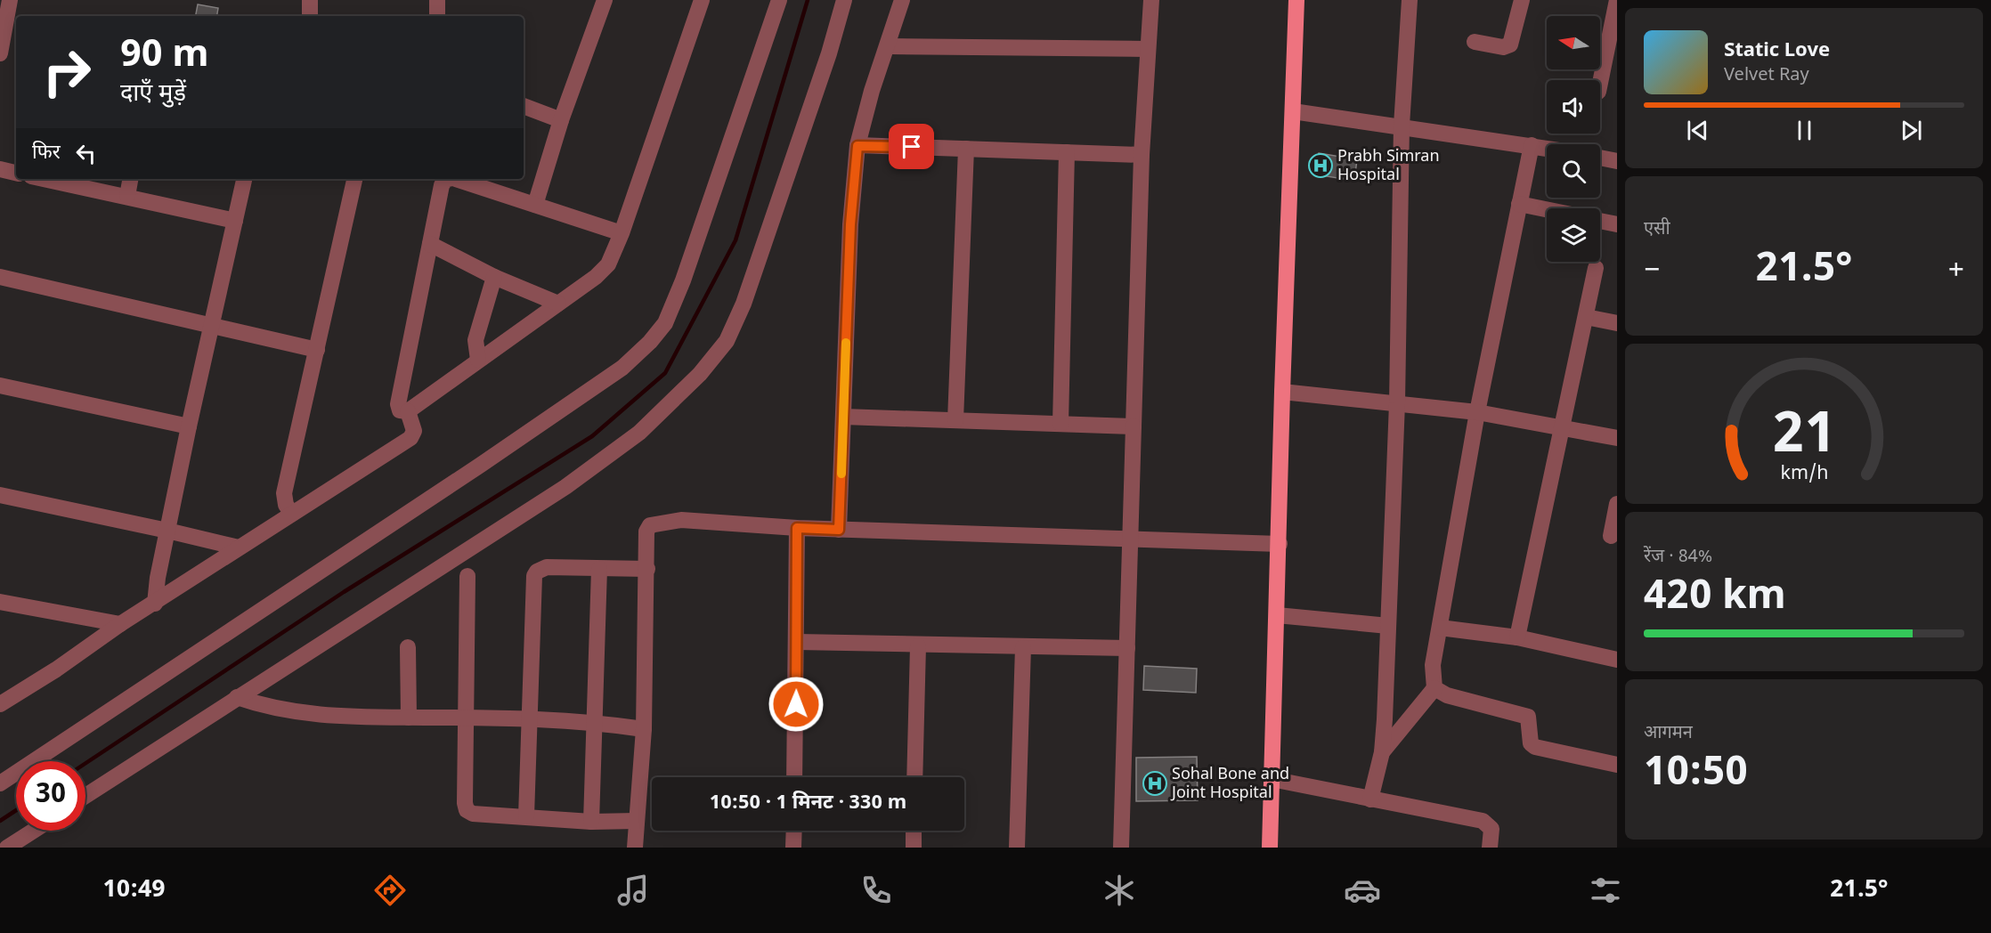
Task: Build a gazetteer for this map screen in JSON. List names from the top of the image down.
{
  "places": {
    "hospital": ["Prabh Simran Hospital", "Sohal Bone and Joint Hospital"]
  },
  "north": "left",
  "page": {
    "turn": ["90 m", "दाएँ मुड़ें"],
    "song": ["Static Love", "Velvet Ray"],
    "then": "फिर",
    "tile": [
      "एसी",
      ["रेंज · 84%", "420 km"],
      ["आगमन", "10:50"]
    ],
    "heat": ["−", "21.5°", "+"],
    "limit": "30",
    "trip": "10:50 · 1 मिनट · 330 m",
    "tabs": ["10:49", "21.5°"],
    "gauge": ["21", "km/h"]
  }
}
